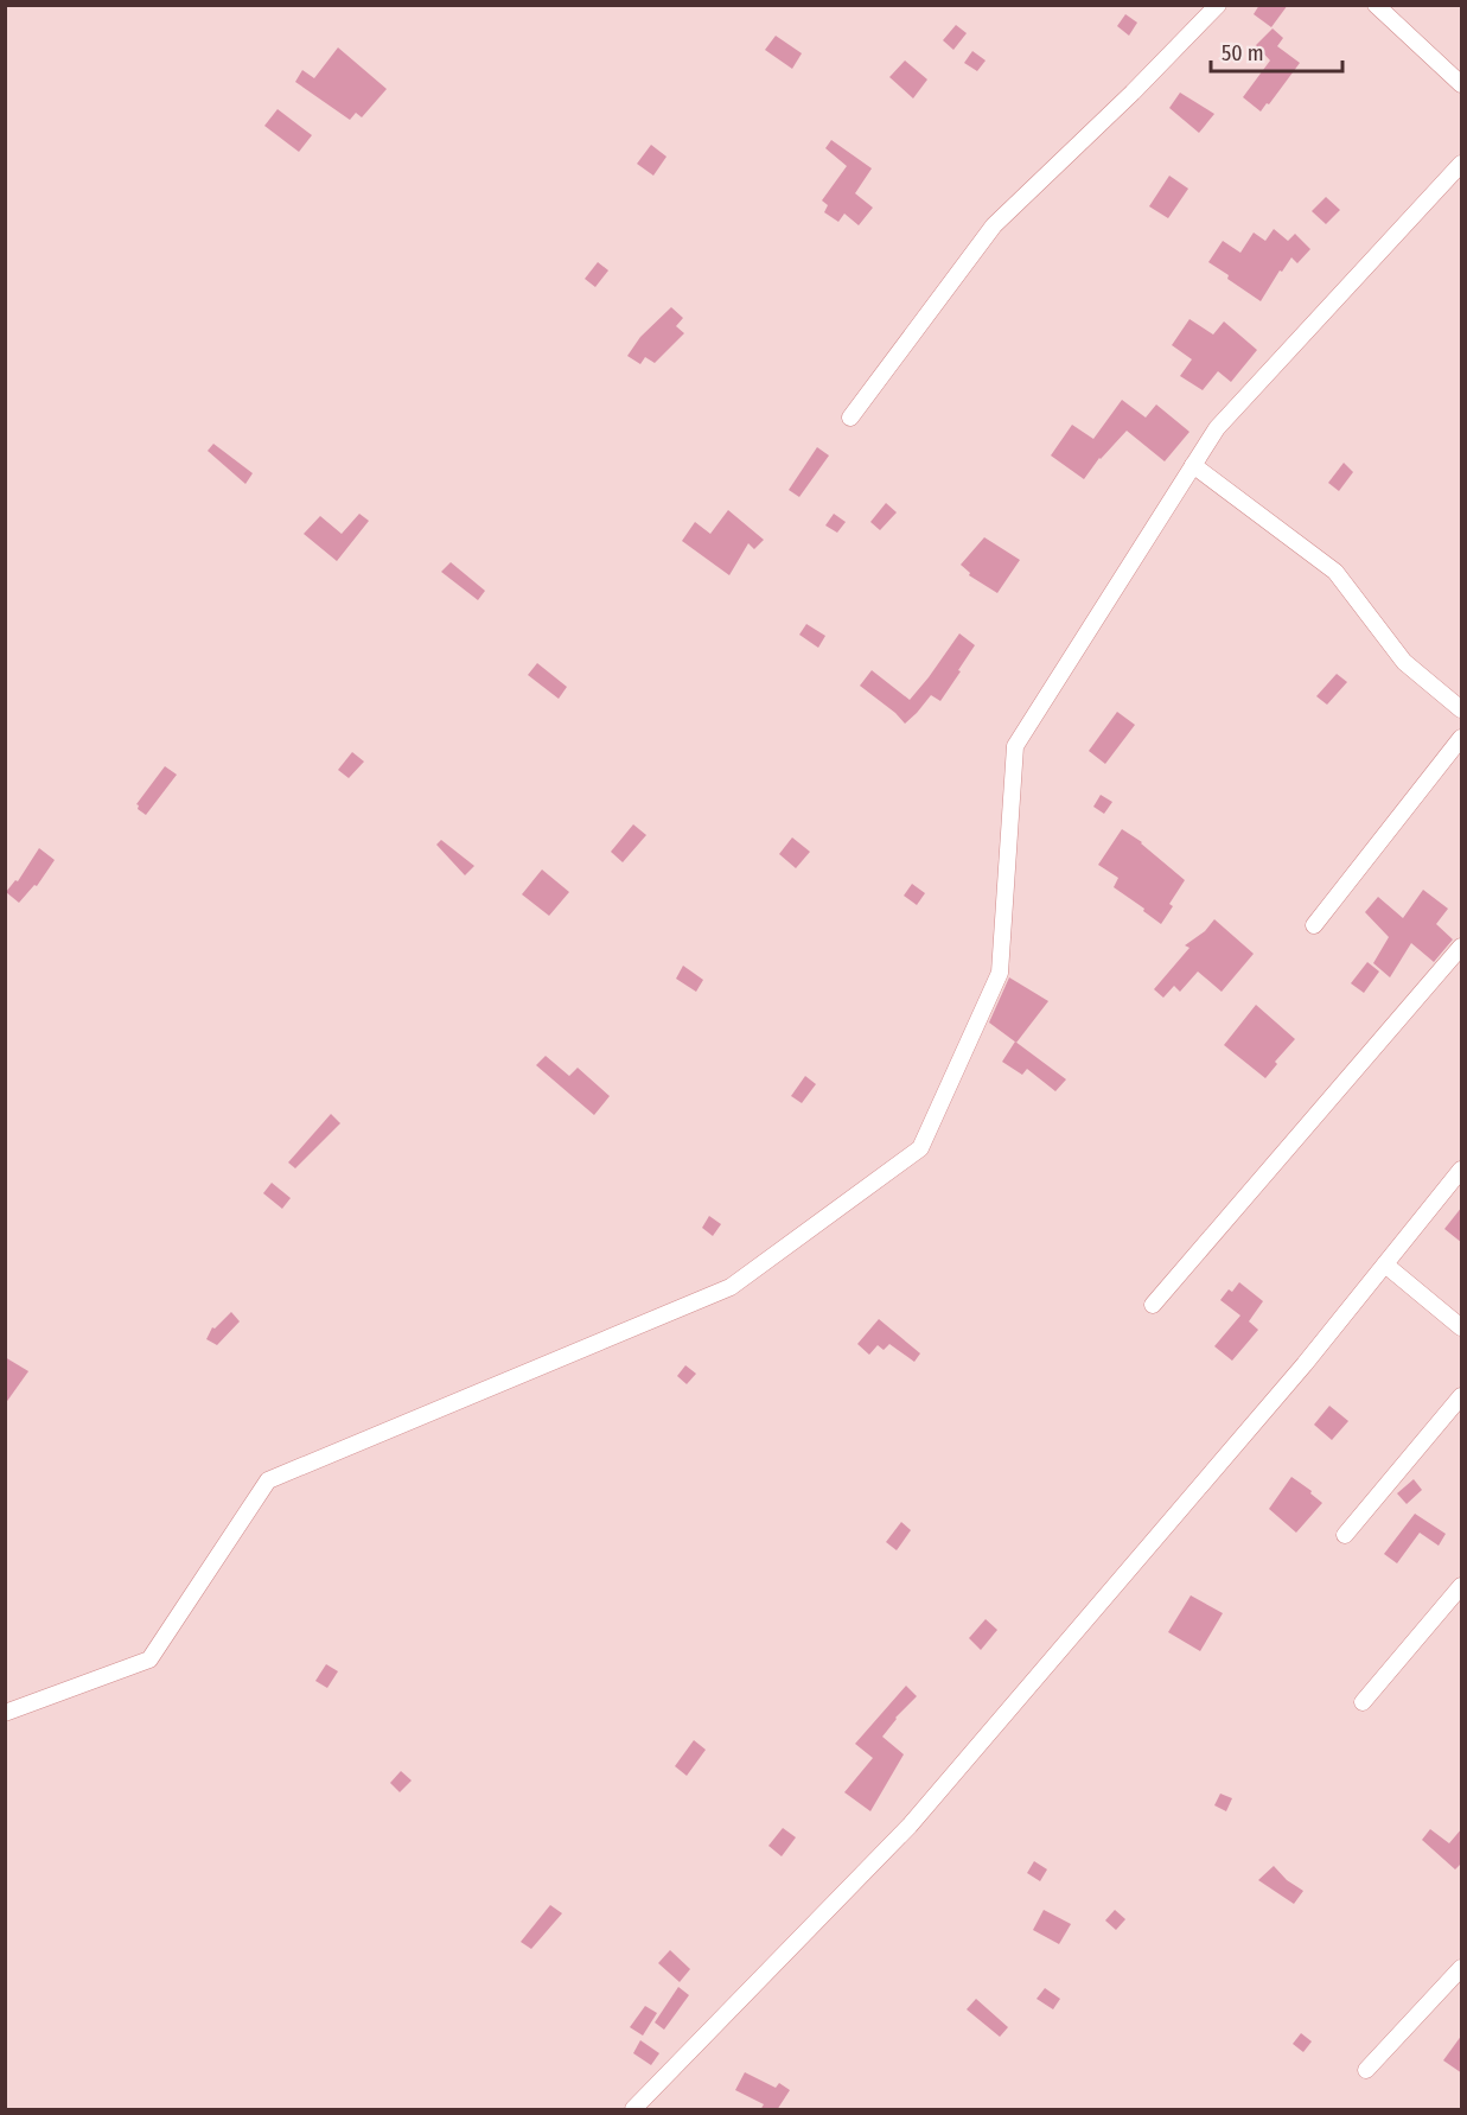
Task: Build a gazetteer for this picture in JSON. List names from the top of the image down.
{
  "scale_bar": "50 m"
}
